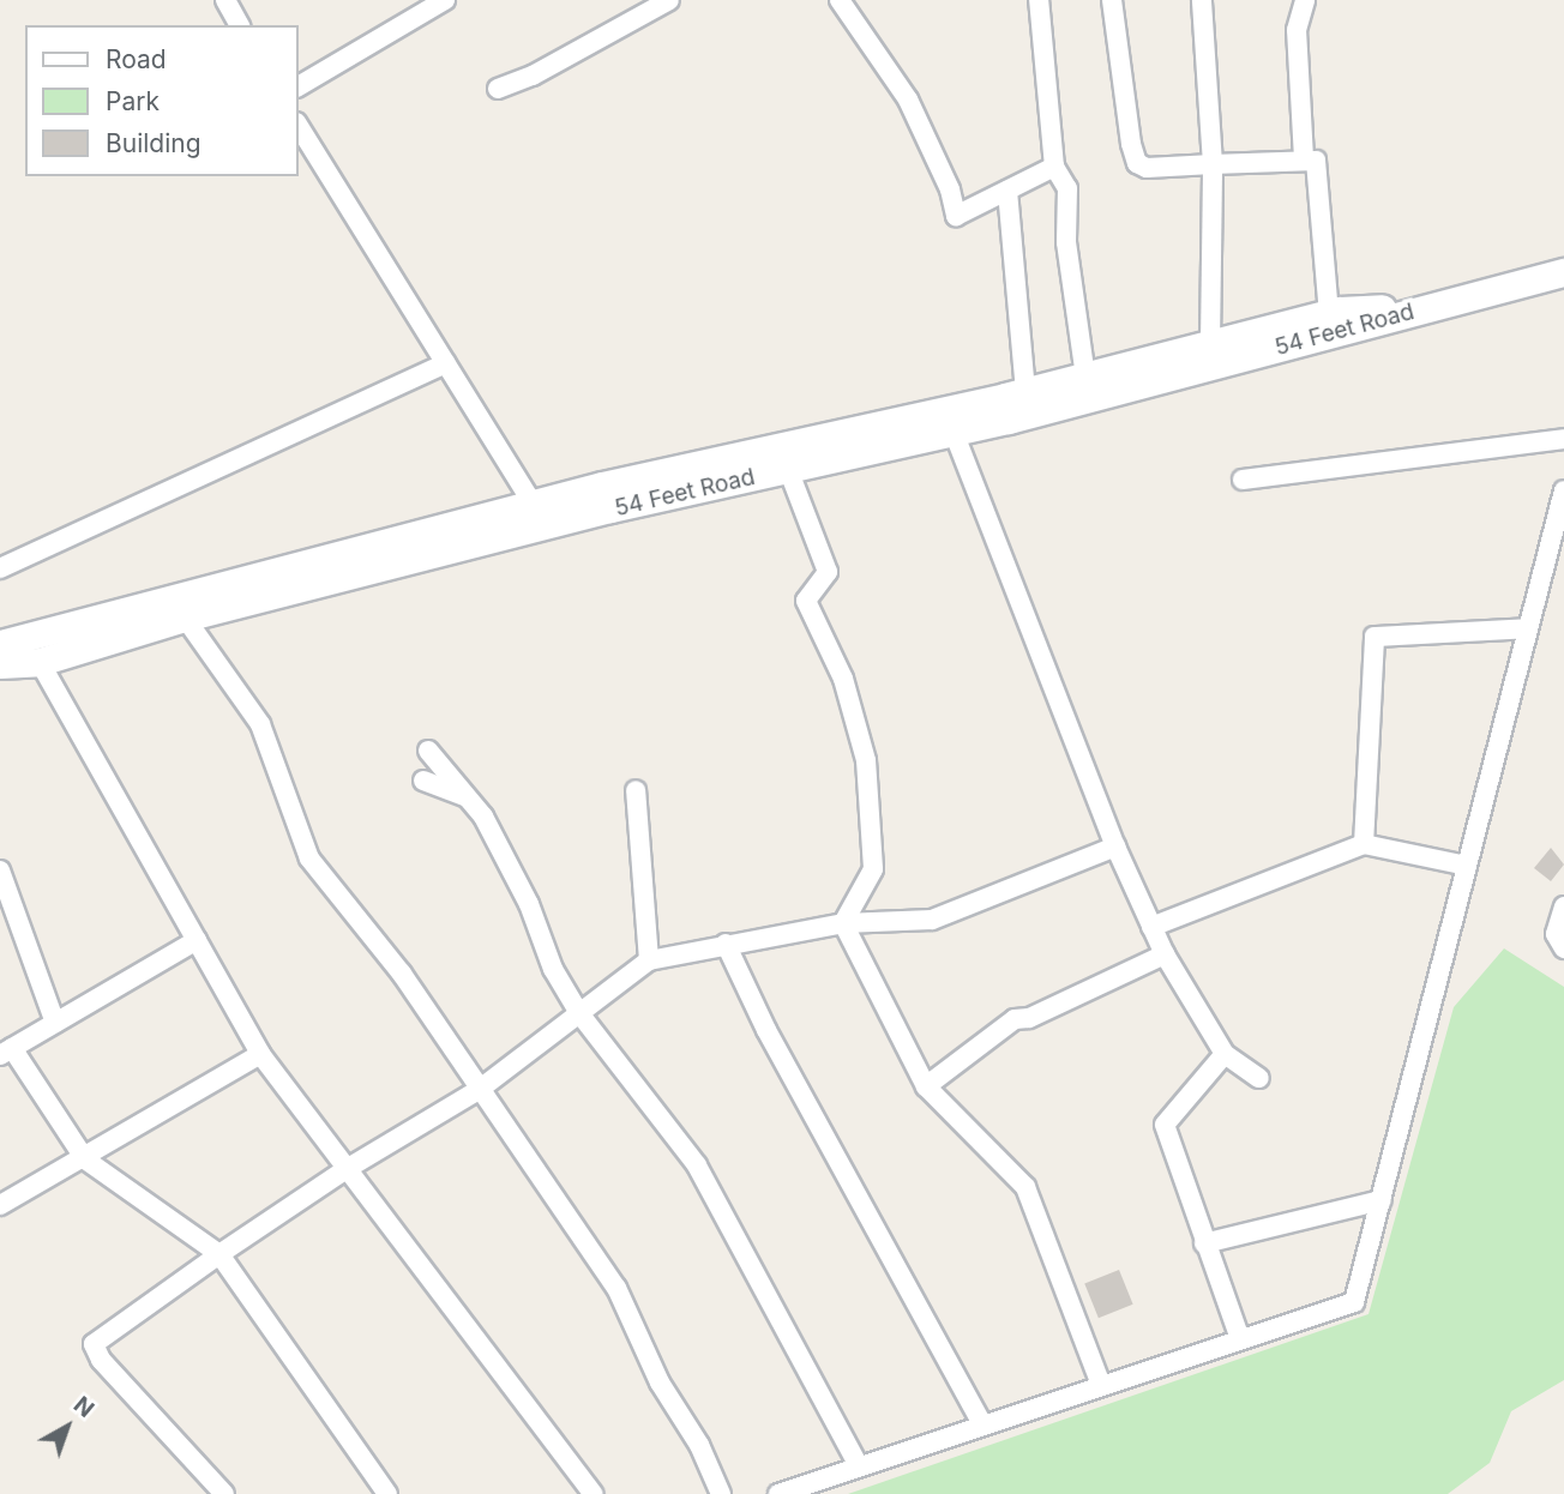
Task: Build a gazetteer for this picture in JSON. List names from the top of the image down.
{
  "streets": {
    "street": ["54 Feet Road"]
  },
  "legend": ["Road", "Park", "Building"],
  "north": "top right"
}
